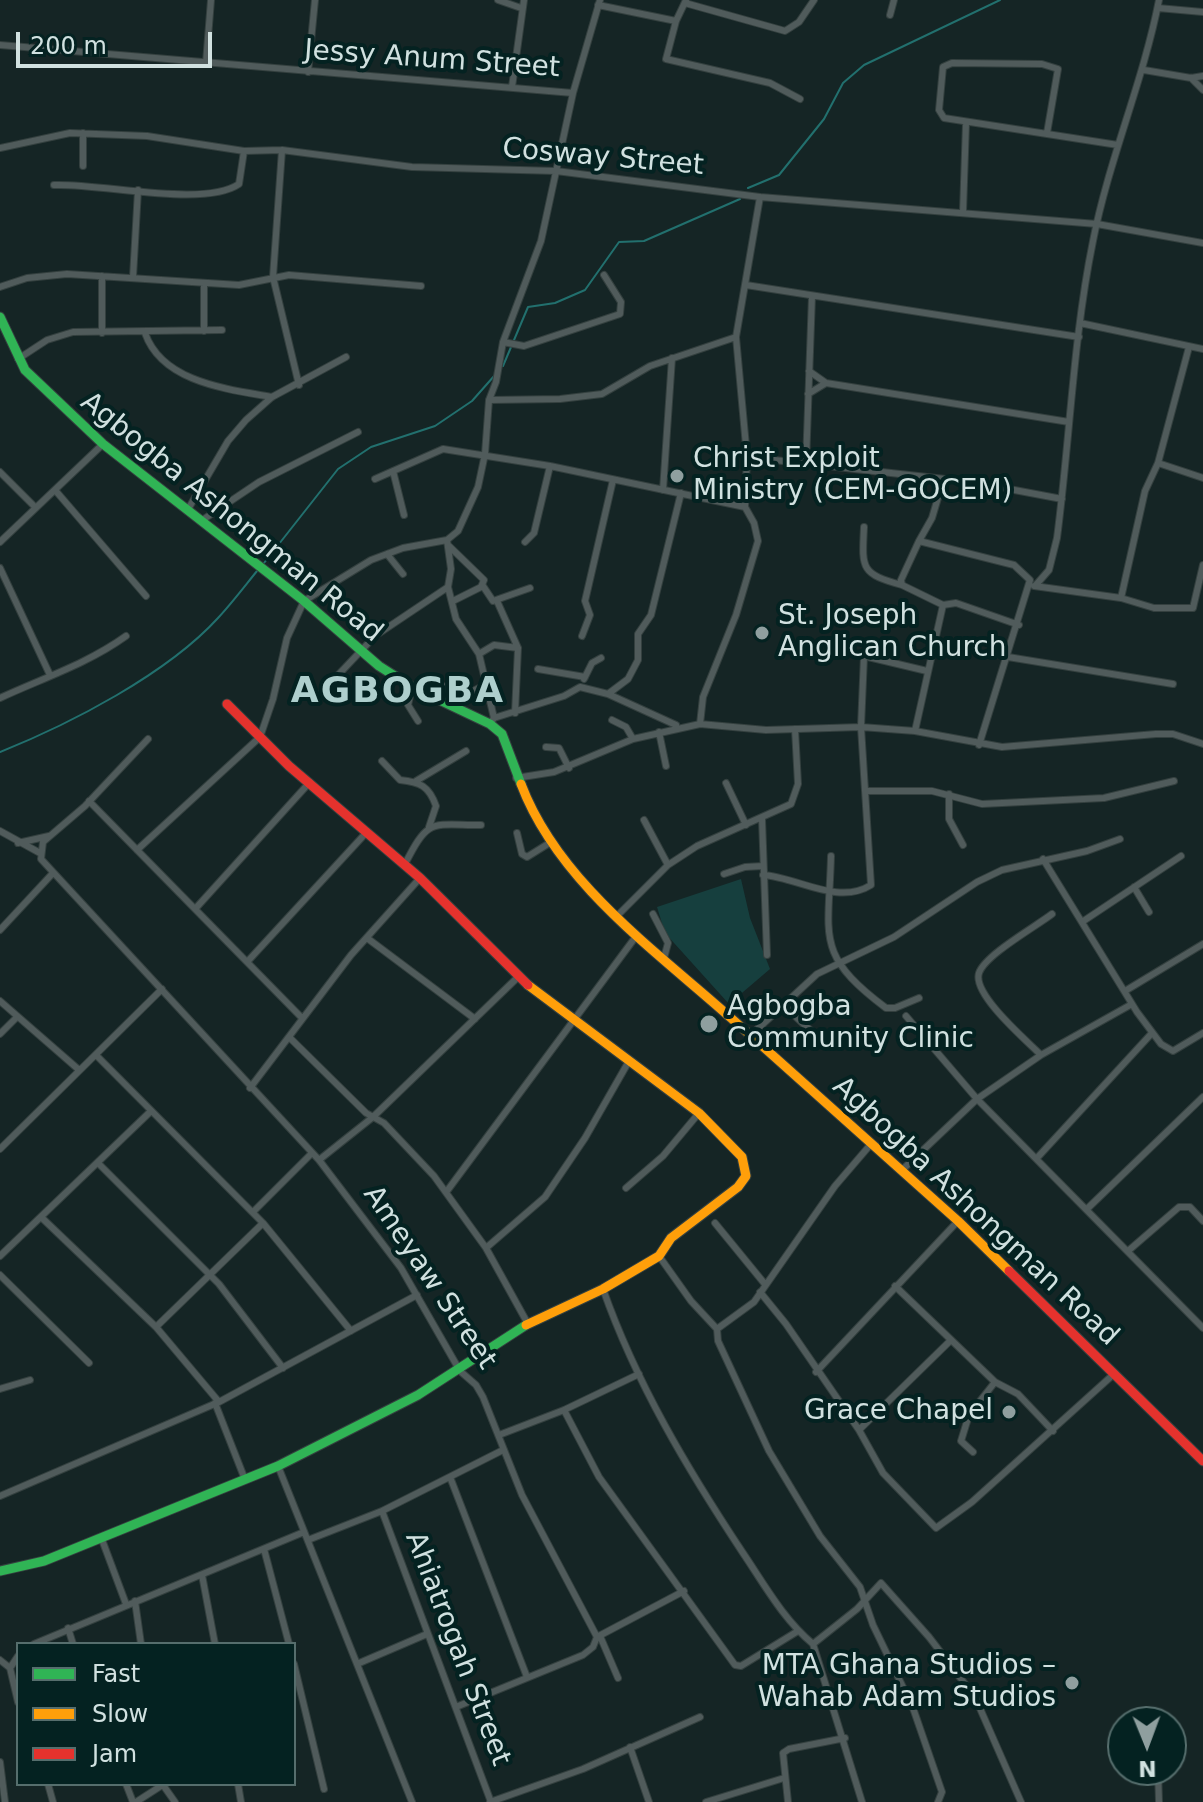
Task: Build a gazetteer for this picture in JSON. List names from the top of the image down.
{
  "streets": {
    "street": [
      "Jessy Anum Street",
      "Cosway Street",
      "Agbogba Ashongman Road",
      "Ameyaw Street",
      "Ahiatrogah Street"
    ]
  },
  "districts": ["AGBOGBA"],
  "places": [
    "Christ Exploit Ministry (CEM-GOCEM)",
    "St. Joseph Anglican Church",
    "Agbogba Community Clinic",
    "Grace Chapel",
    "MTA Ghana Studios – Wahab Adam Studios"
  ],
  "legend": ["Fast", "Slow", "Jam"],
  "scale_bar": "200 m",
  "north": "bottom"
}
